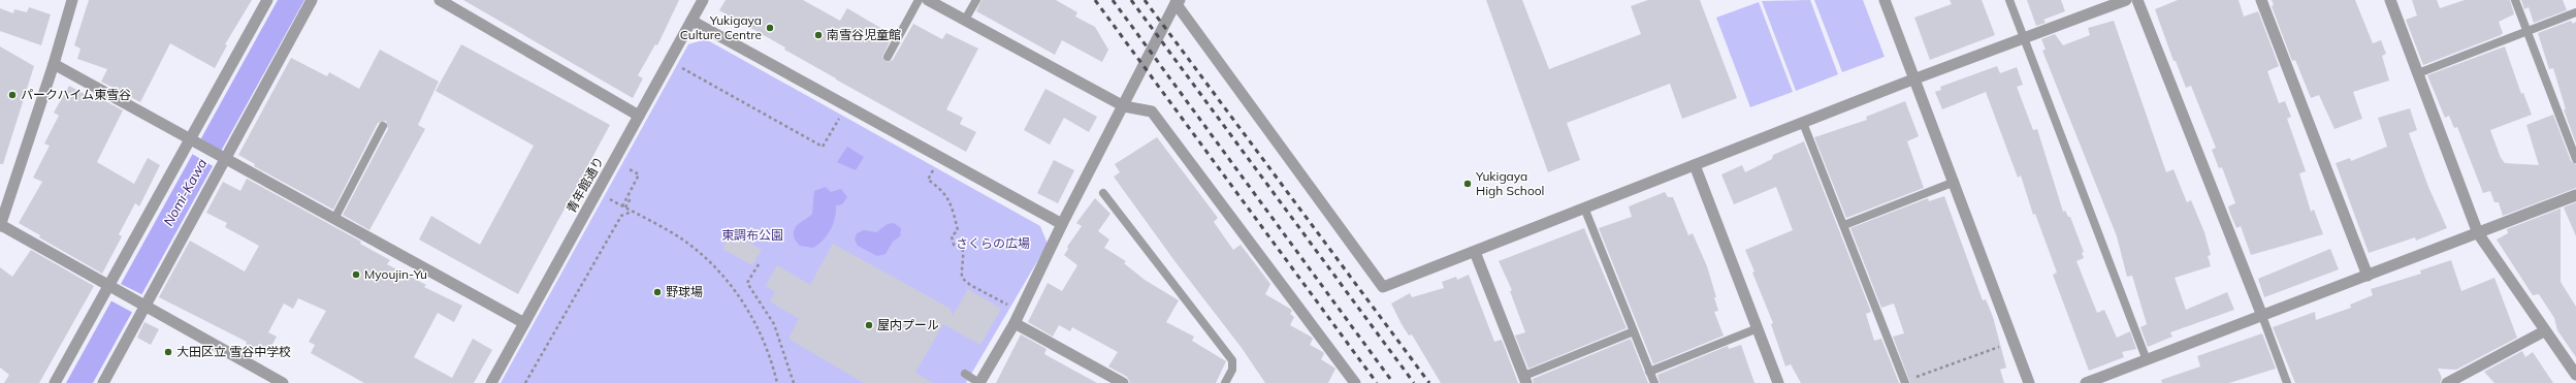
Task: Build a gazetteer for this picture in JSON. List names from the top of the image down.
{
  "streets": {
    "street": ["青年館通り"]
  },
  "water": ["Nomi-Kawa"],
  "parks": ["東調布公園", "さくらの広場"],
  "places": [
    "Yukigaya Culture Centre",
    "南雪谷児童館",
    "パークハイム東雪谷",
    "Yukigaya High School",
    "Myoujin-Yu",
    "野球場",
    "屋内プール",
    "大田区立 雪谷中学校"
  ]
}
